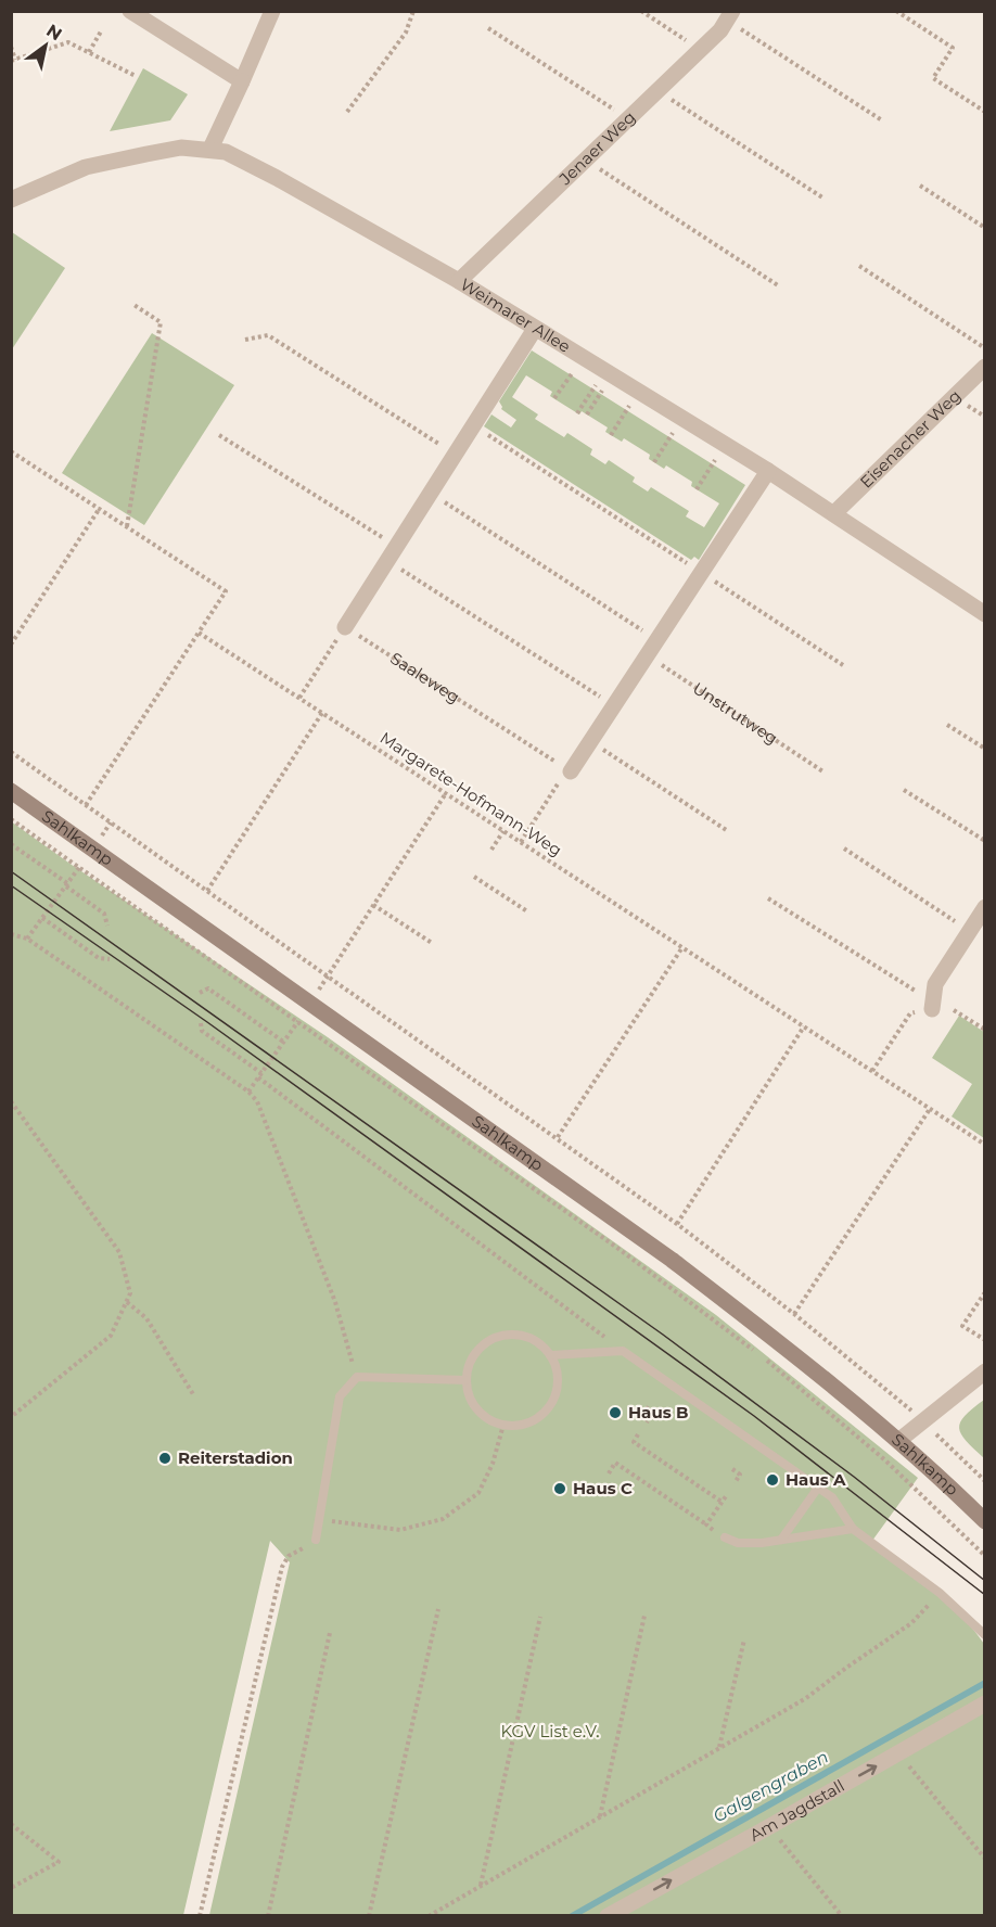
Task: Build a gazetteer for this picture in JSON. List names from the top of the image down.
{
  "streets": {
    "street": [
      "Jenaer Weg",
      "Weimarer Allee",
      "Eisenacher Weg",
      "Sahlkamp",
      "Am Jagdstall"
    ],
    "path": ["Saaleweg", "Unstrutweg", "Margarete-Hofmann-Weg"]
  },
  "crossings": [
    ["Jenaer Weg", "Weimarer Allee"],
    ["Weimarer Allee", "Eisenacher Weg"]
  ],
  "one_way": ["Am Jagdstall"],
  "water": ["Galgengraben"],
  "parks": ["KGV List e.V."],
  "places": [
    "Haus B",
    "Reiterstadion",
    "Haus A",
    "Haus C"
  ],
  "north": "top right"
}
